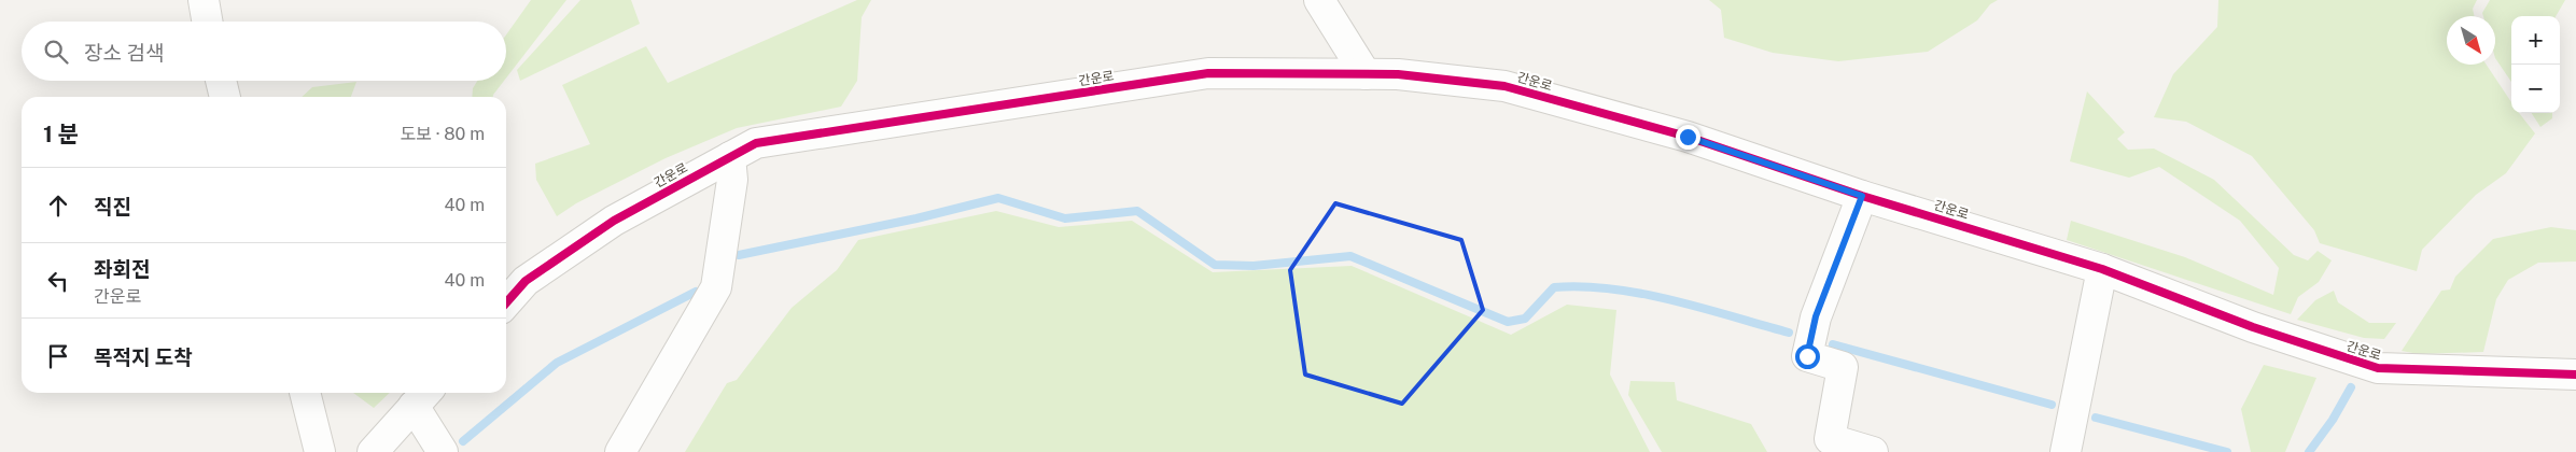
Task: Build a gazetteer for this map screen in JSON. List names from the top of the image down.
{
  "streets": {
    "street": ["간운로"]
  },
  "north": "bottom right",
  "page": {
    "map_buttons": ["+", "−"],
    "search": "장소 검색",
    "heading": ["1 분", "도보 · 80 m"],
    "list": [
      ["직진", "40 m"],
      ["좌회전", "간운로", "40 m"],
      "목적지 도착"
    ]
  }
}
